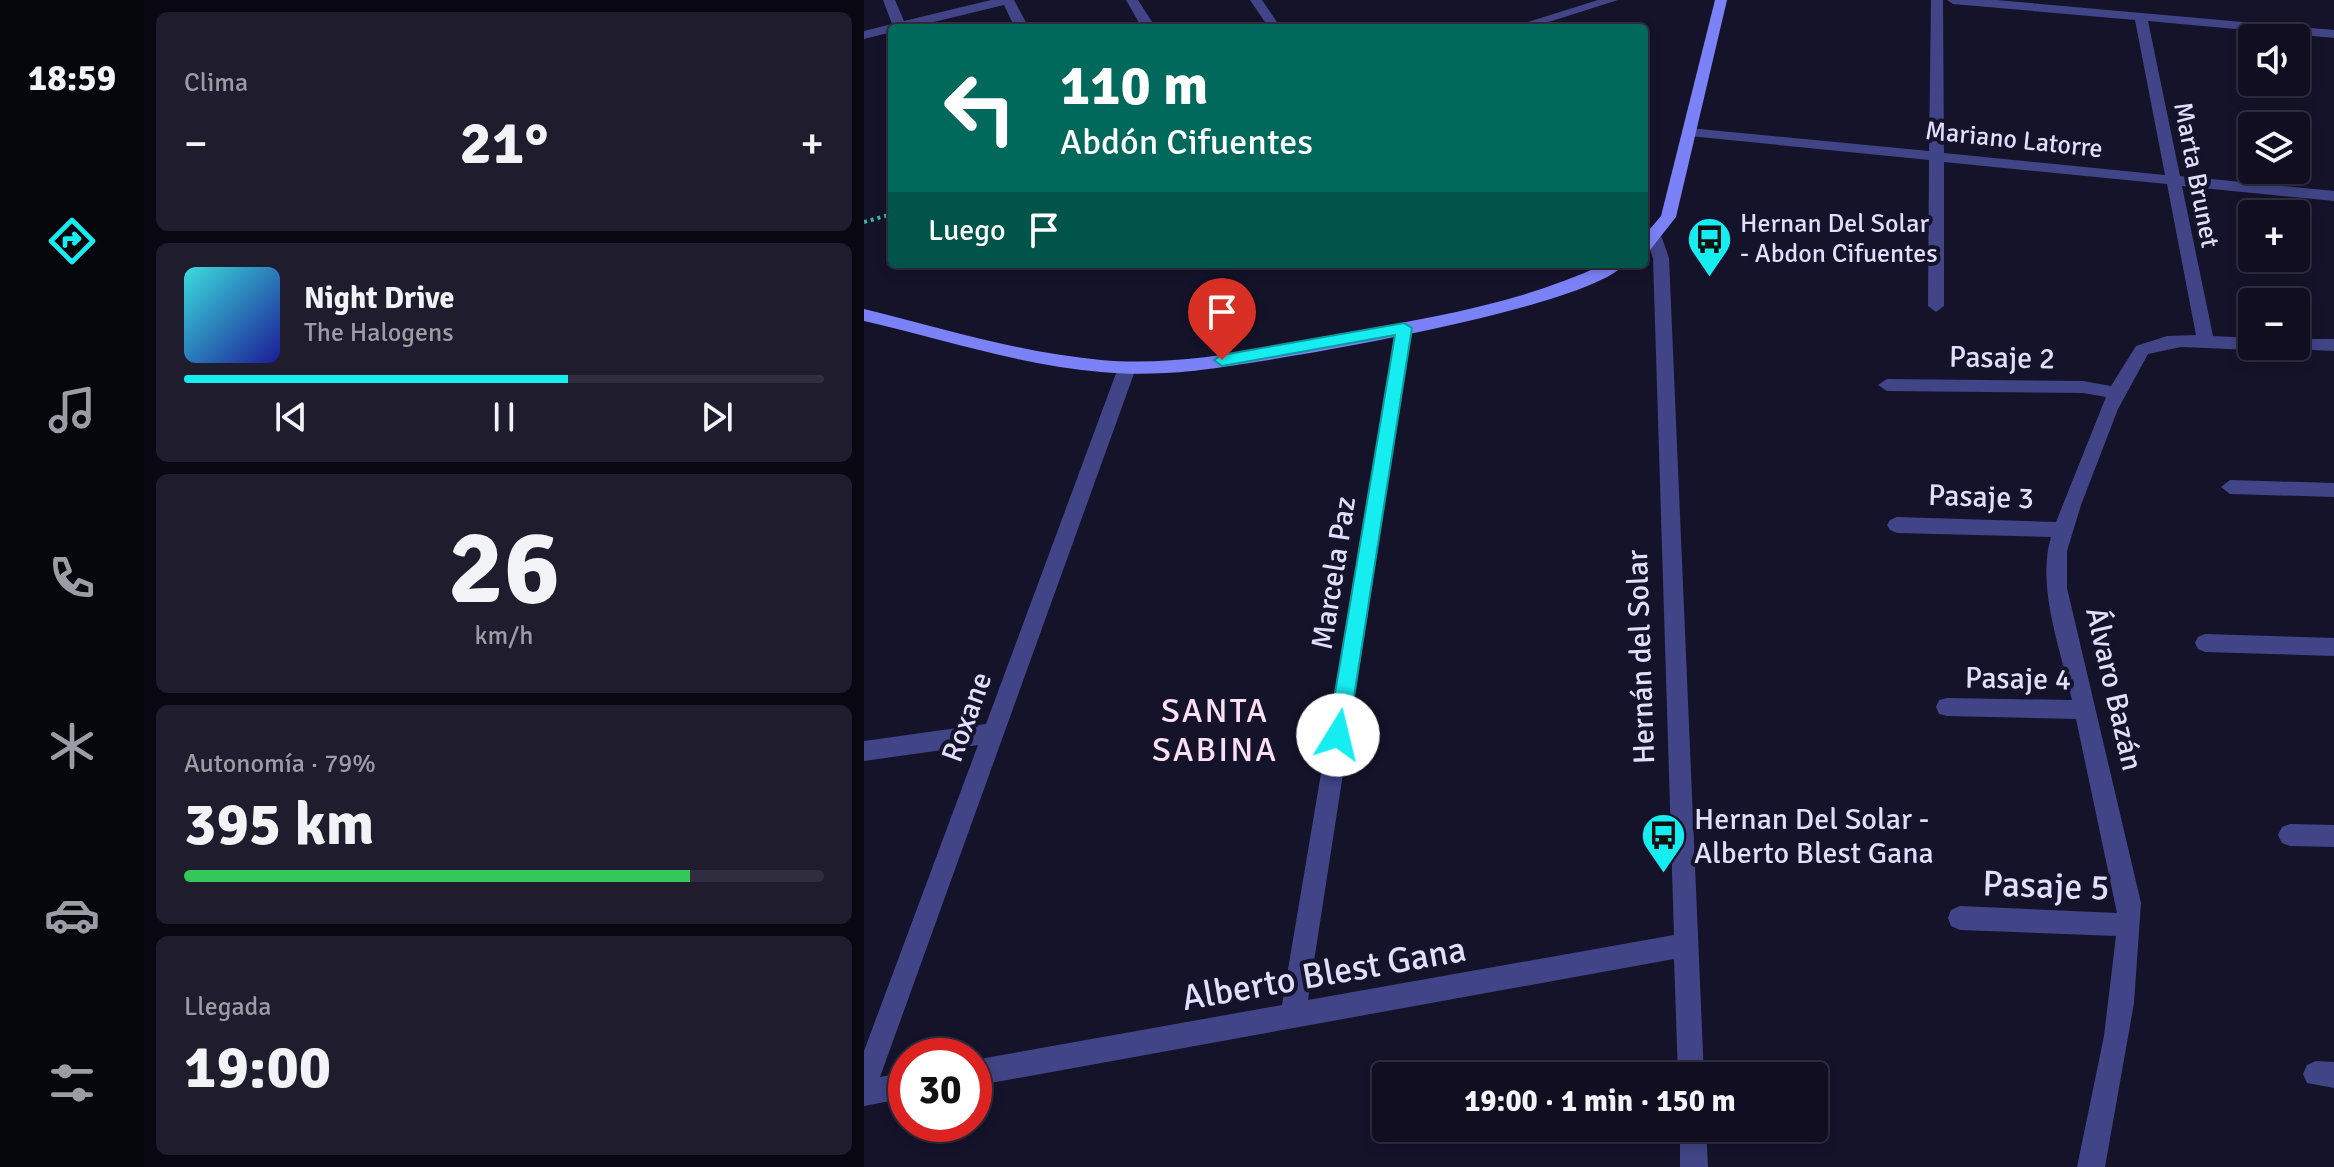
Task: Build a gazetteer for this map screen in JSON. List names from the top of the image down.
{
  "streets": {
    "street": [
      "Mariano Latorre",
      "Marta Brunet",
      "Pasaje 2",
      "Pasaje 3",
      "Marcela Paz",
      "Hernán del Solar",
      "Pasaje 4",
      "Álvaro Bazán",
      "Roxane",
      "Pasaje 5",
      "Alberto Blest Gana"
    ]
  },
  "crossings": [
    ["Mariano Latorre", "Marta Brunet"],
    ["Marta Brunet", "Álvaro Bazán"],
    ["Pasaje 2", "Álvaro Bazán"],
    ["Pasaje 3", "Álvaro Bazán"],
    ["Marcela Paz", "Alberto Blest Gana"],
    ["Hernán del Solar", "Alberto Blest Gana"],
    ["Pasaje 4", "Álvaro Bazán"],
    ["Álvaro Bazán", "Pasaje 5"]
  ],
  "districts": ["SANTA SABINA"],
  "places": {
    "bus stop": ["Hernan Del Solar - Abdon Cifuentes", "Hernan Del Solar - Alberto Blest Gana"]
  },
  "page": {
    "tabs": "18:59",
    "tile": [
      "Clima",
      ["26", "km/h"],
      ["Autonomía · 79%", "395 km"],
      ["Llegada", "19:00"]
    ],
    "map_buttons": ["+", "−"],
    "turn": ["110 m", "Abdón Cifuentes"],
    "heat": ["−", "21°", "+"],
    "then": "Luego",
    "song": ["Night Drive", "The Halogens"],
    "limit": "30",
    "trip": "19:00 · 1 min · 150 m"
  }
}
